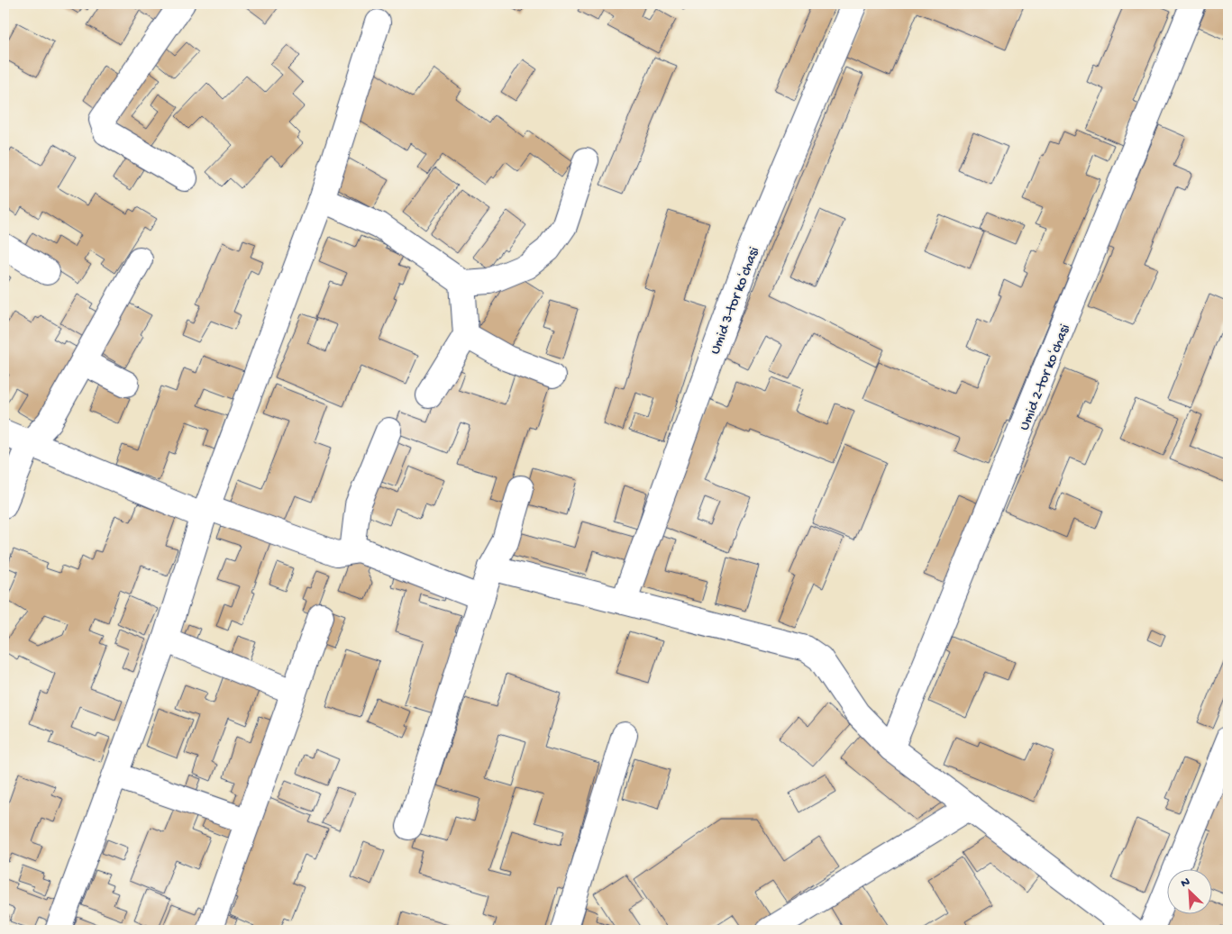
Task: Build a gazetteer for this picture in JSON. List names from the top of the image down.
{
  "streets": {
    "street": ["Umid 3-tor koʻchasi", "Umid 2-tor koʻchasi"]
  },
  "north": "top left"
}
